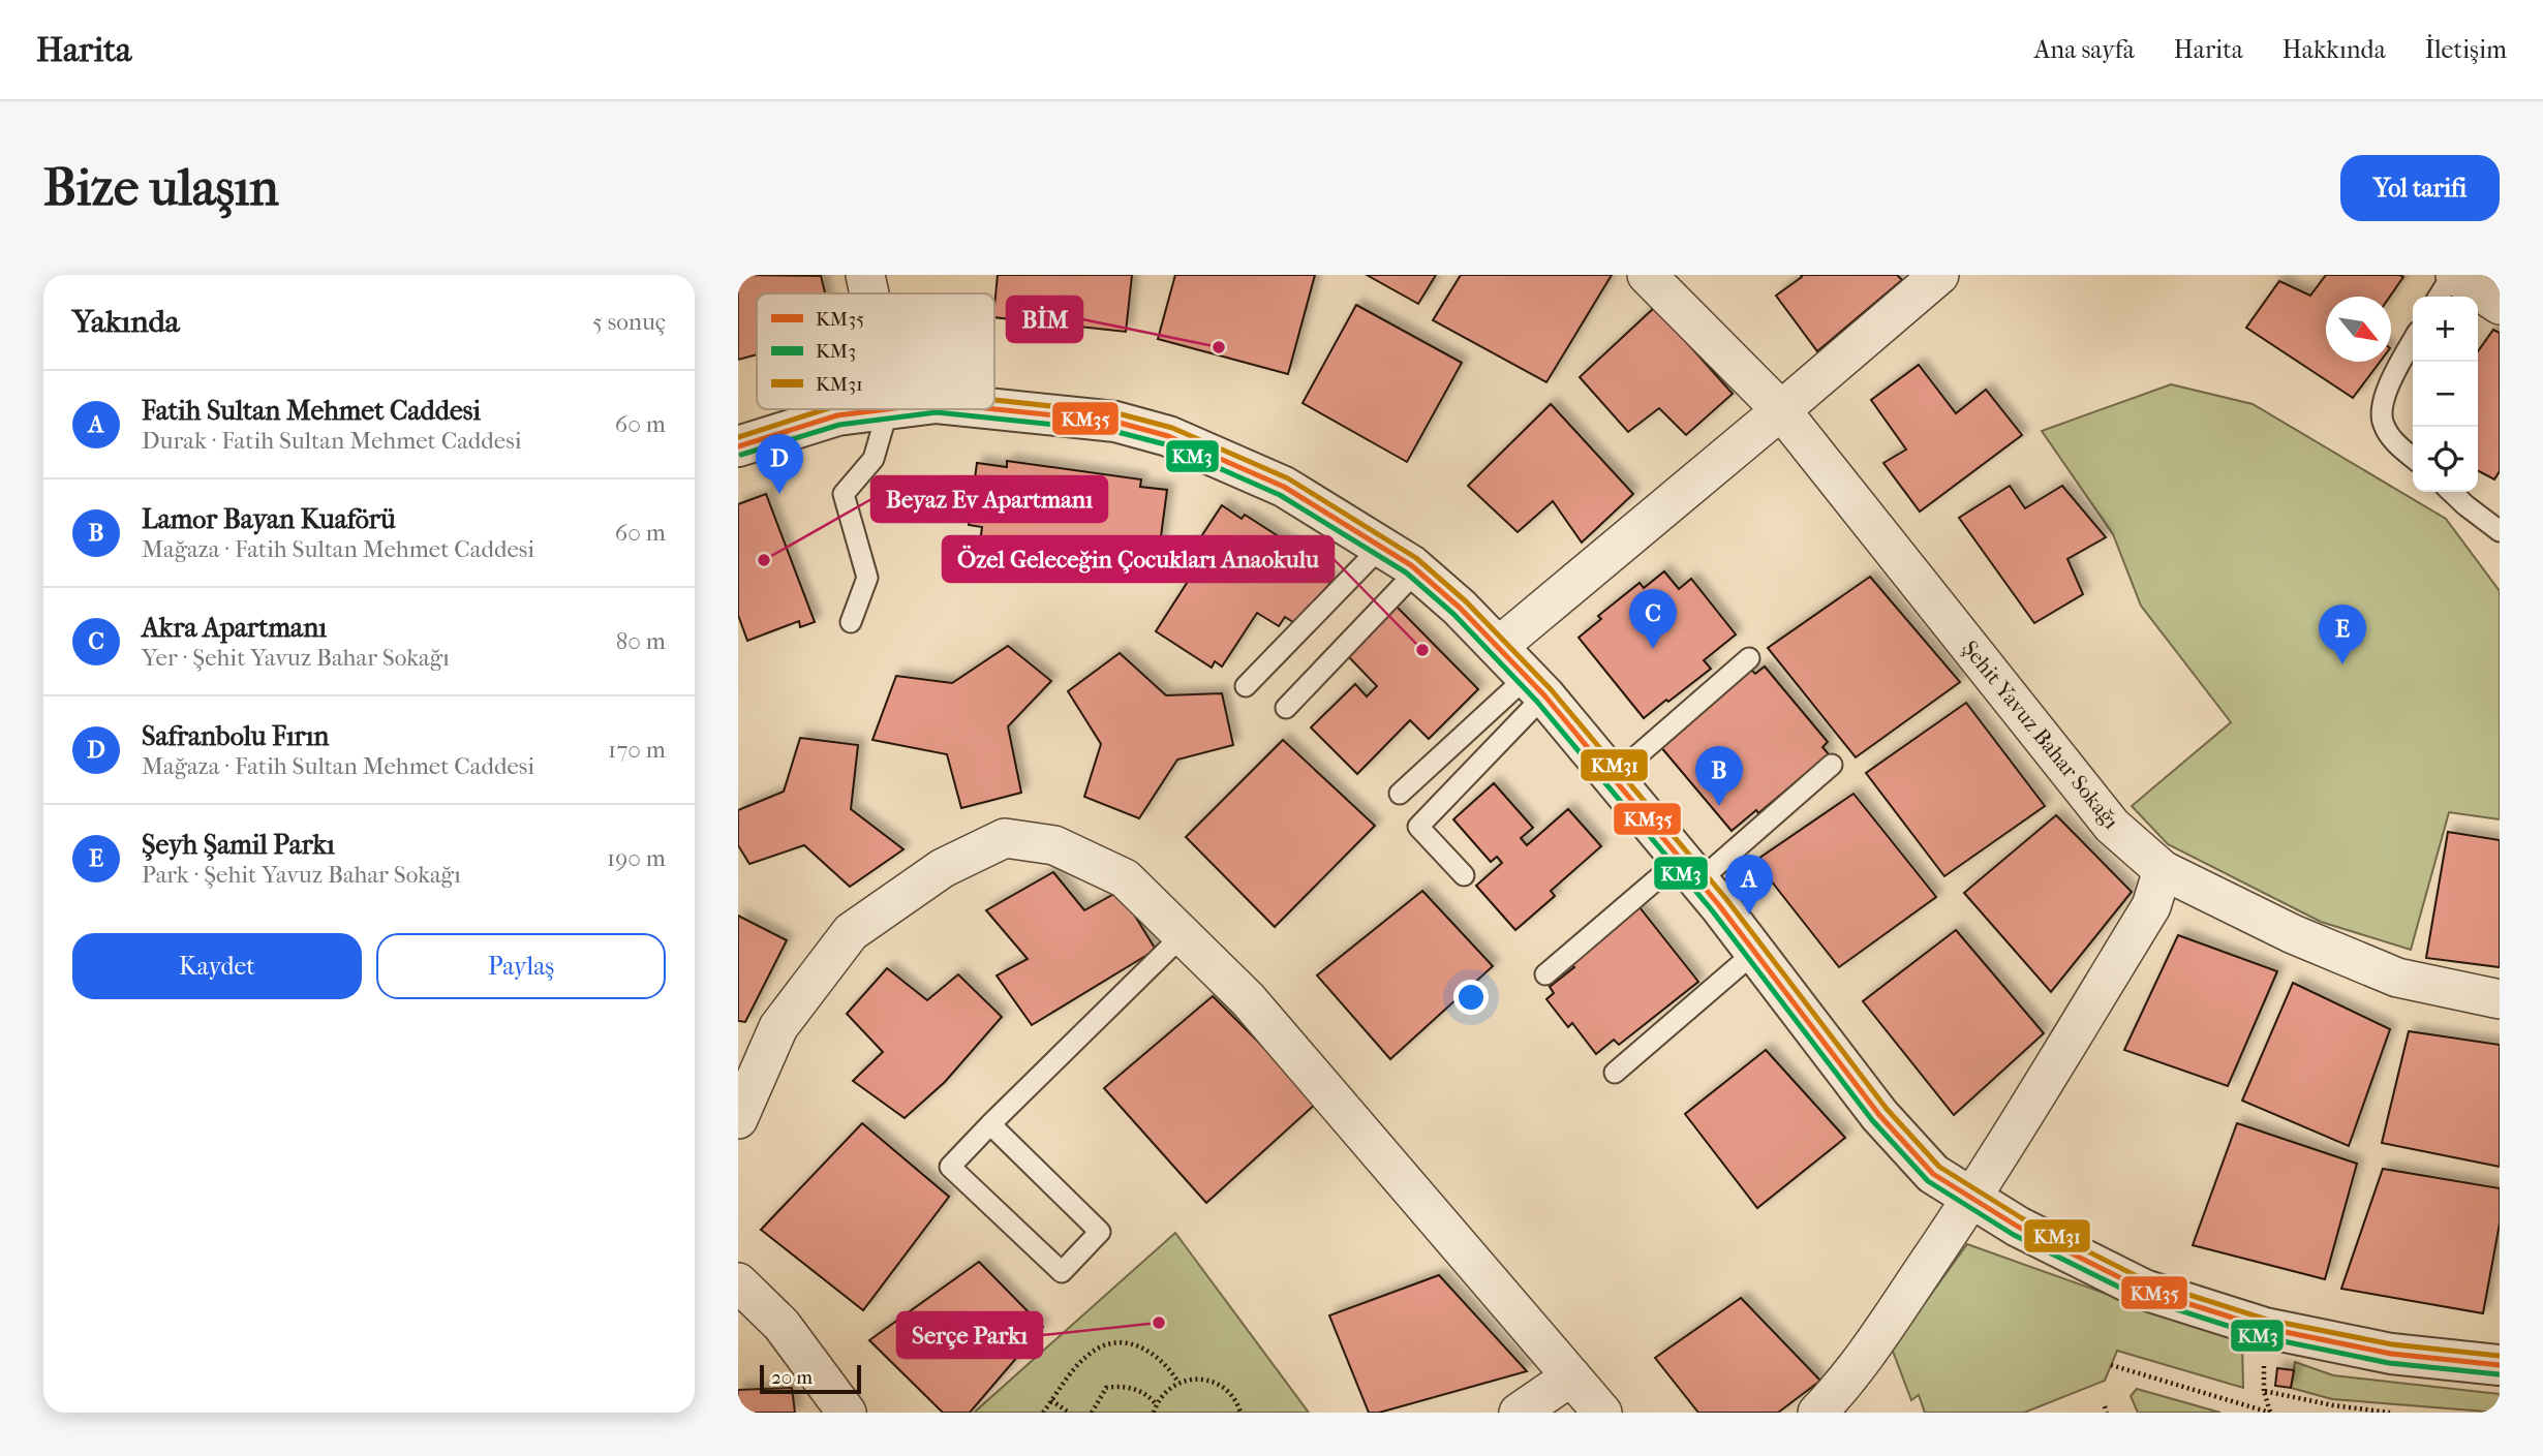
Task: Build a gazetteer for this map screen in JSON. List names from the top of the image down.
{
  "streets": {
    "street": ["Şehit Yavuz Bahar Sokağı"]
  },
  "places": [
    "BİM",
    "Beyaz Ev Apartmanı",
    "Özel Geleceğin Çocukları Anaokulu",
    "Serçe Parkı"
  ],
  "lines": ["transit line KM31", "transit line KM35", "transit line KM3"],
  "legend": ["KM35", "KM3", "KM31"],
  "scale_bar": "20 m",
  "north": "bottom right",
  "page": {
    "header": "Harita",
    "nav": [
      "Ana sayfa",
      "Harita",
      "Hakkında",
      "İletişim"
    ],
    "buttons": [
      "Yol tarifi",
      ["Kaydet", "Paylaş"]
    ],
    "title": "Bize ulaşın",
    "heading": ["Yakında", "5 sonuç"],
    "map_buttons": ["+", "−"],
    "list": [
      {
        "mark": "A",
        "name": "Fatih Sultan Mehmet Caddesi",
        "note": "Durak · Fatih Sultan Mehmet Caddesi",
        "value": "60 m"
      },
      {
        "mark": "B",
        "name": "Lamor Bayan Kuaförü",
        "note": "Mağaza · Fatih Sultan Mehmet Caddesi",
        "value": "60 m"
      },
      {
        "mark": "C",
        "name": "Akra Apartmanı",
        "note": "Yer · Şehit Yavuz Bahar Sokağı",
        "value": "80 m"
      },
      {
        "mark": "D",
        "name": "Safranbolu Fırın",
        "note": "Mağaza · Fatih Sultan Mehmet Caddesi",
        "value": "170 m"
      },
      {
        "mark": "E",
        "name": "Şeyh Şamil Parkı",
        "note": "Park · Şehit Yavuz Bahar Sokağı",
        "value": "190 m"
      }
    ],
    "pins": [
      "D",
      "C",
      "E",
      "B",
      "A"
    ],
    "scale": "20 m"
  }
}
